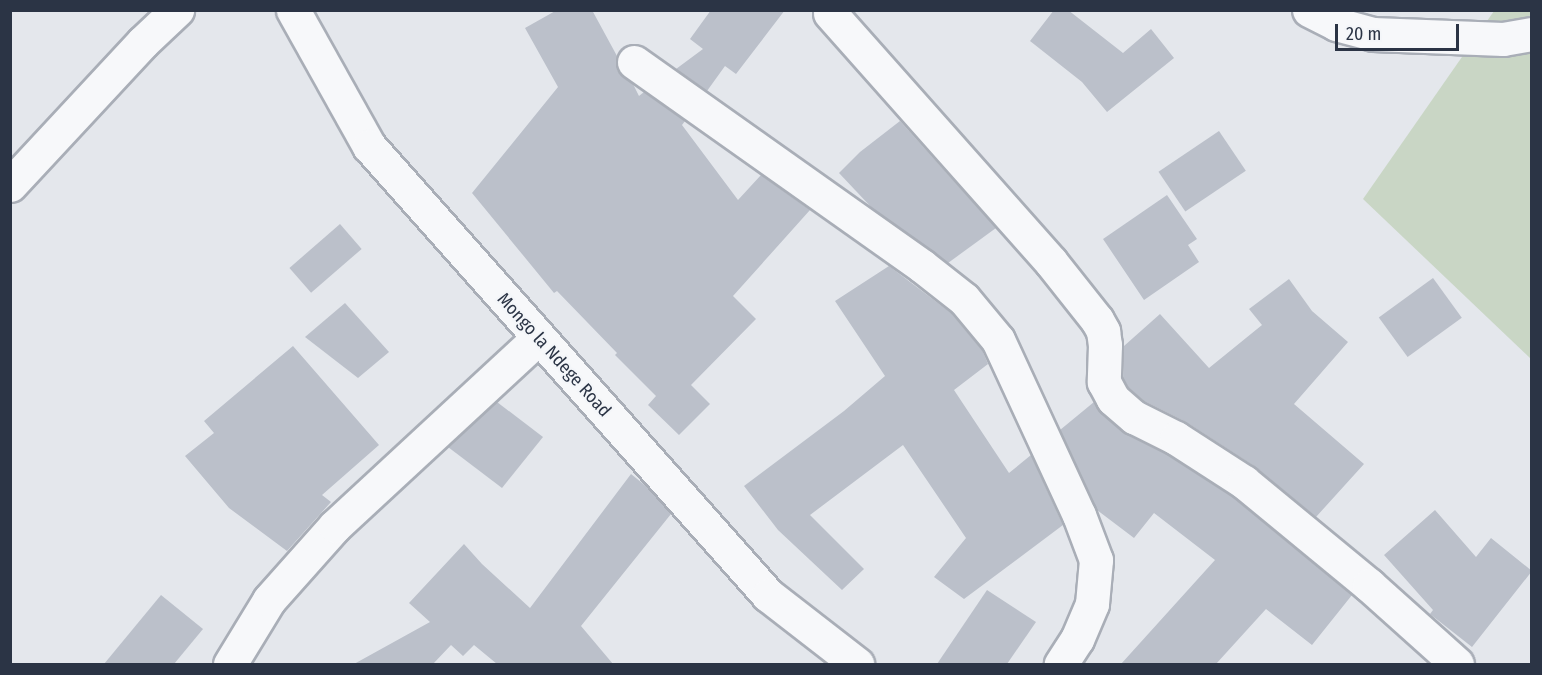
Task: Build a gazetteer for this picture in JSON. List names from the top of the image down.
{
  "streets": {
    "street": ["Mongo la Ndege Road"]
  },
  "scale_bar": "20 m"
}
